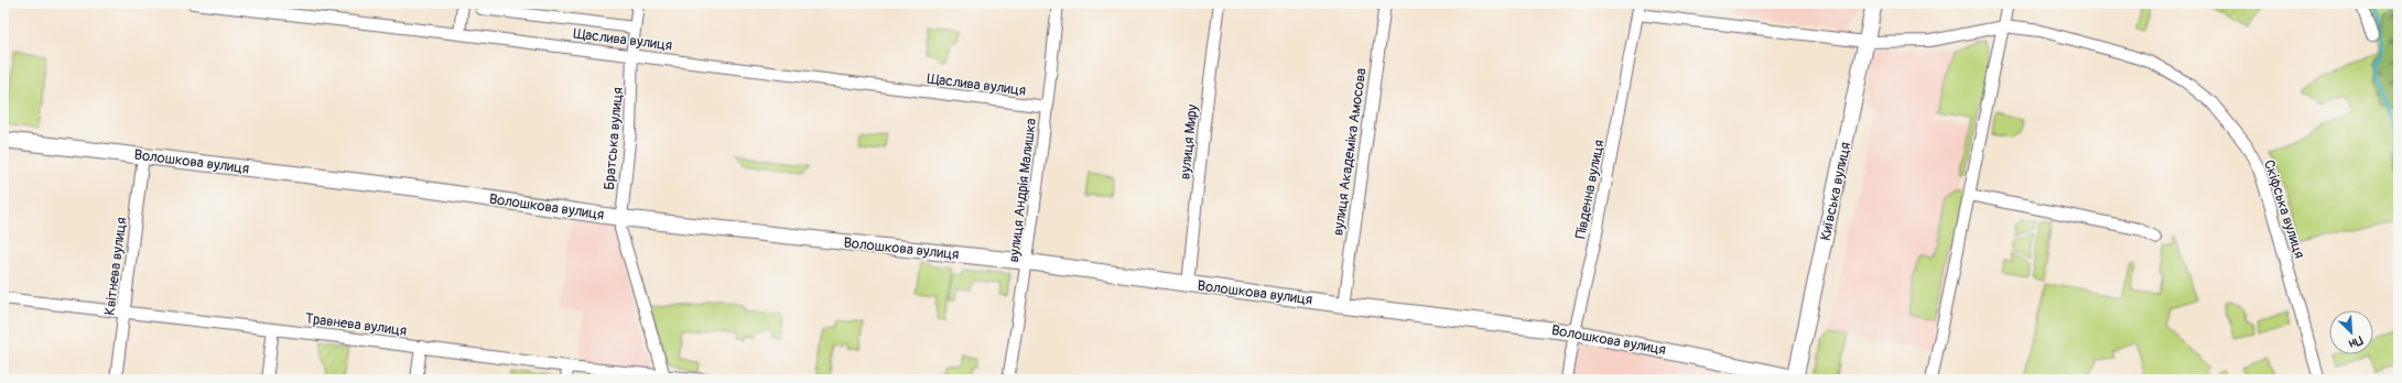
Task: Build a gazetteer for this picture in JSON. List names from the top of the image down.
{
  "streets": {
    "street": [
      "Щаслива вулиця",
      "Братська вулиця",
      "вулиця Миру",
      "вулиця Академіка Амосова",
      "Волошкова вулиця",
      "Південна вулиця",
      "вулиця Андрія Малишка",
      "Київська вулиця",
      "Скіфська вулиця",
      "Квітнева вулиця",
      "Травнева вулиця"
    ]
  },
  "crossings": [
    ["Щаслива вулиця", "Братська вулиця"],
    ["Щаслива вулиця", "вулиця Андрія Малишка"],
    ["Братська вулиця", "Волошкова вулиця"],
    ["Братська вулиця", "Травнева вулиця"],
    ["вулиця Миру", "Волошкова вулиця"],
    ["вулиця Академіка Амосова", "Волошкова вулиця"],
    ["Волошкова вулиця", "Південна вулиця"],
    ["Волошкова вулиця", "вулиця Андрія Малишка"],
    ["Волошкова вулиця", "Київська вулиця"],
    ["Волошкова вулиця", "Квітнева вулиця"],
    ["Південна вулиця", "Скіфська вулиця"],
    ["Київська вулиця", "Скіфська вулиця"],
    ["Квітнева вулиця", "Травнева вулиця"]
  ],
  "north": "bottom right"
}
